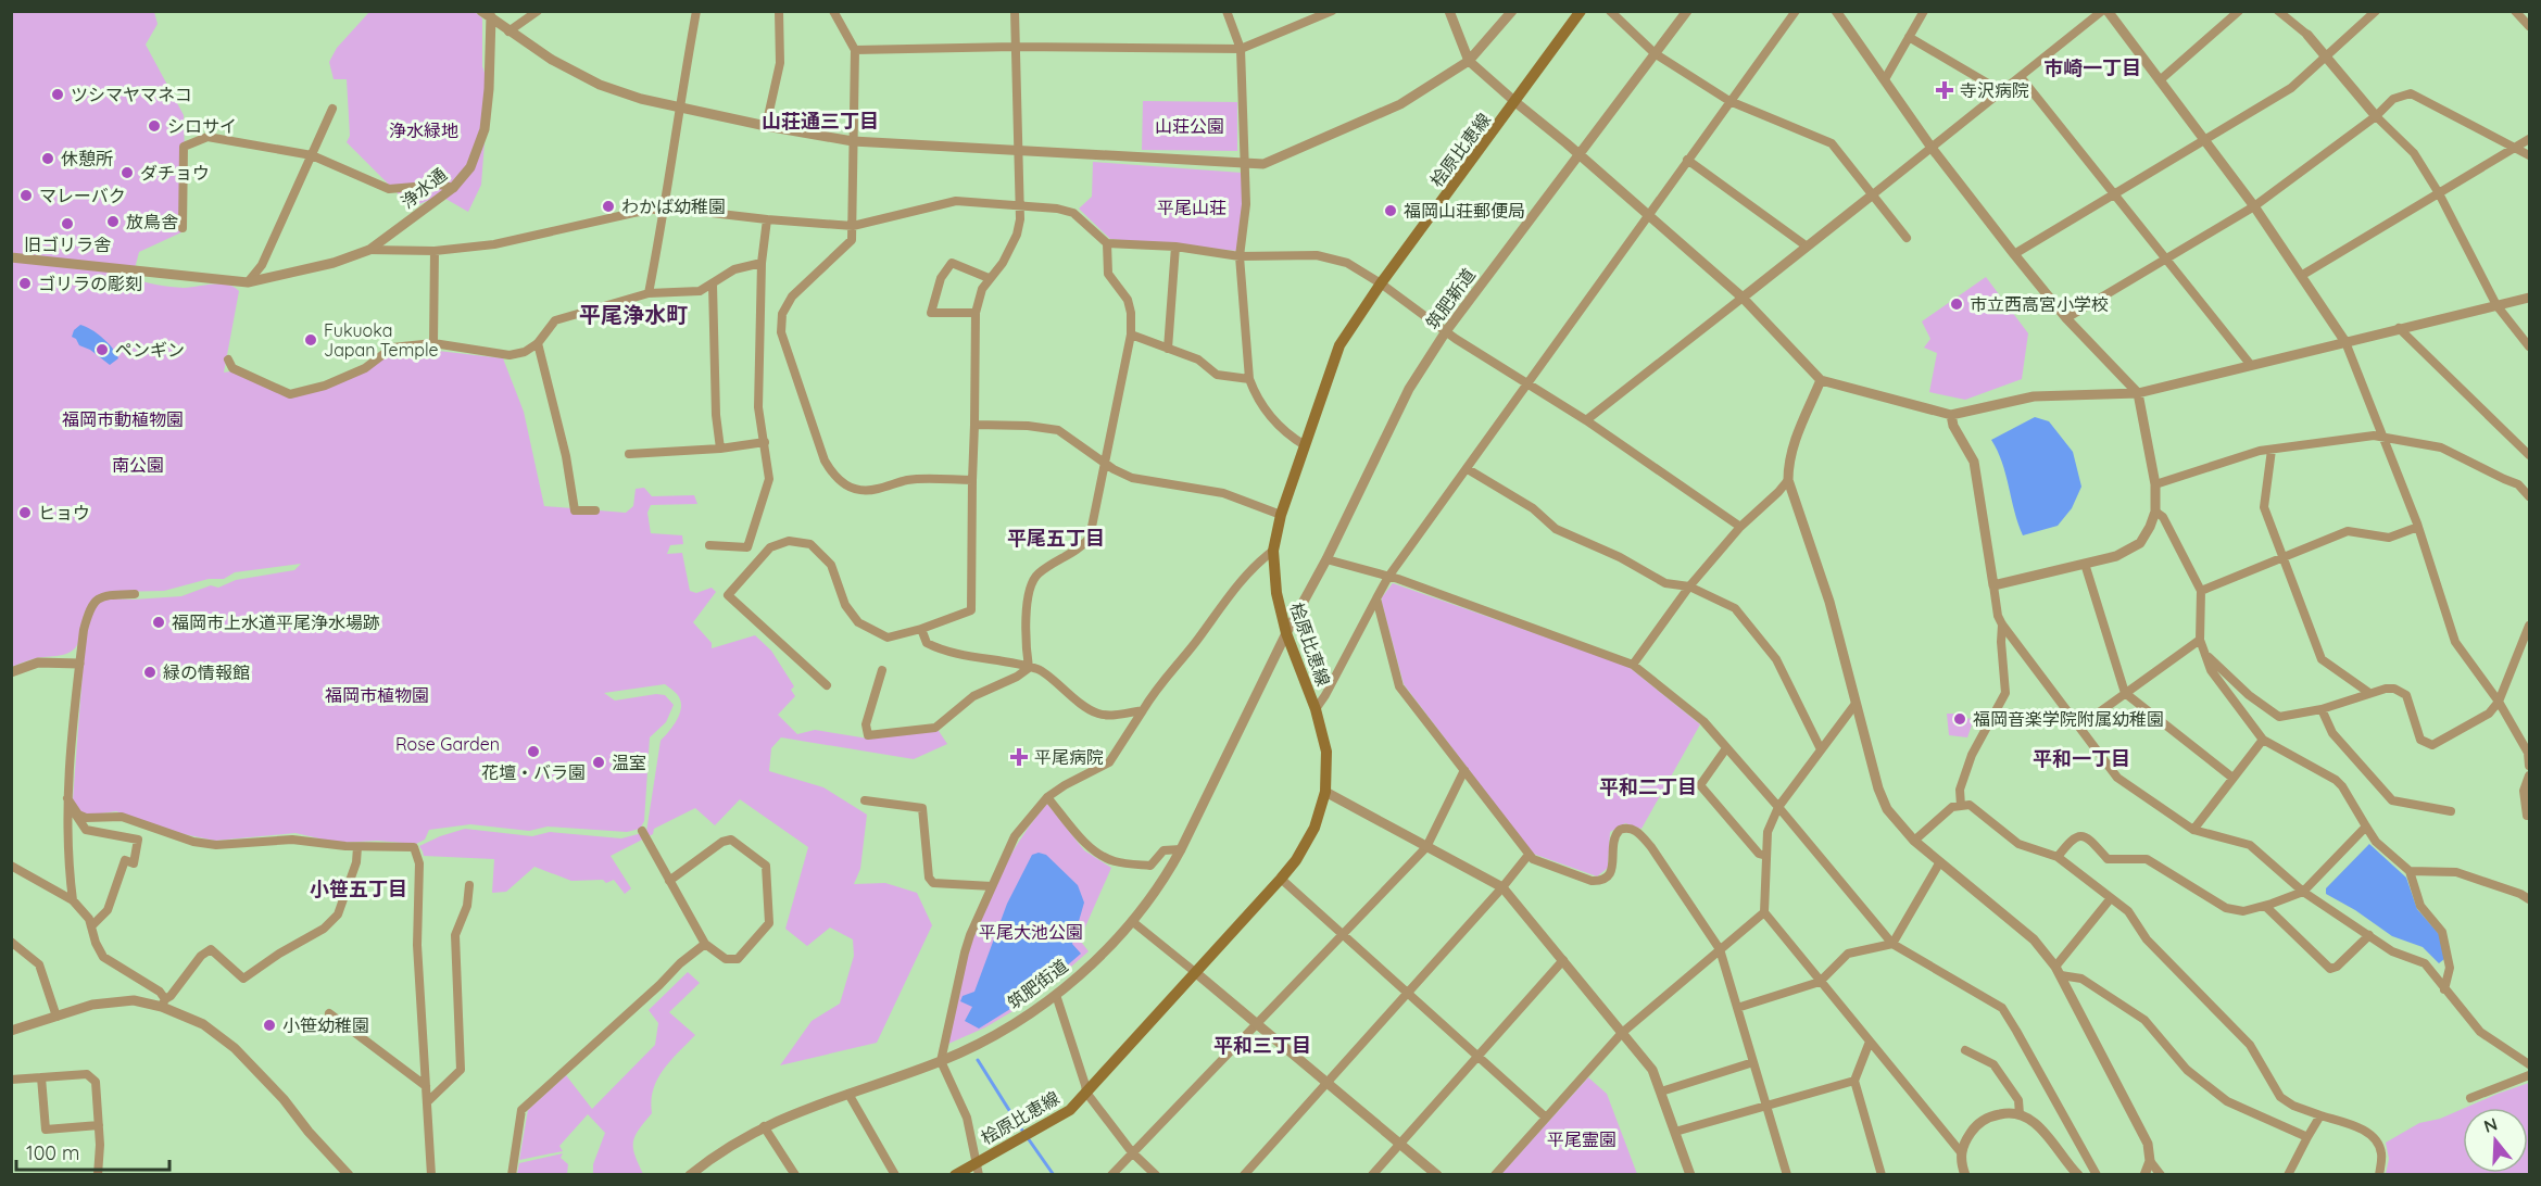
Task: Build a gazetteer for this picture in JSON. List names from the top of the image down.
{
  "streets": {
    "main road": ["桧原比恵線"],
    "street": ["浄水通", "筑肥新道", "筑肥街道"]
  },
  "crossings": [
    ["桧原比恵線", "筑肥新道"],
    ["桧原比恵線", "筑肥街道"],
    ["筑肥新道", "筑肥街道"]
  ],
  "districts": [
    "市崎一丁目",
    "山荘通三丁目",
    "平尾浄水町",
    "平尾五丁目",
    "平和一丁目",
    "平和二丁目",
    "小笹五丁目",
    "平和三丁目"
  ],
  "parks": [
    "山荘公園",
    "浄水緑地",
    "平尾山荘",
    "福岡市動植物園",
    "南公園",
    "福岡市植物園",
    "Rose Garden",
    "平尾大池公園",
    "平尾霊園"
  ],
  "places": {
    "health": ["寺沢病院", "平尾病院"],
    "other": [
      "ツシマヤマネコ",
      "シロサイ",
      "休憩所",
      "ダチョウ",
      "マレーバク",
      "わかば幼稚園",
      "福岡山荘郵便局",
      "放鳥舎",
      "旧ゴリラ舎",
      "ゴリラの彫刻",
      "市立西高宮小学校",
      "Fukuoka Japan Temple",
      "ペンギン",
      "ヒョウ",
      "福岡市上水道平尾浄水場跡",
      "緑の情報館",
      "福岡音楽学院附属幼稚園",
      "花壇・バラ園",
      "温室",
      "小笹幼稚園"
    ]
  },
  "scale_bar": "100 m",
  "north": "top"
}
